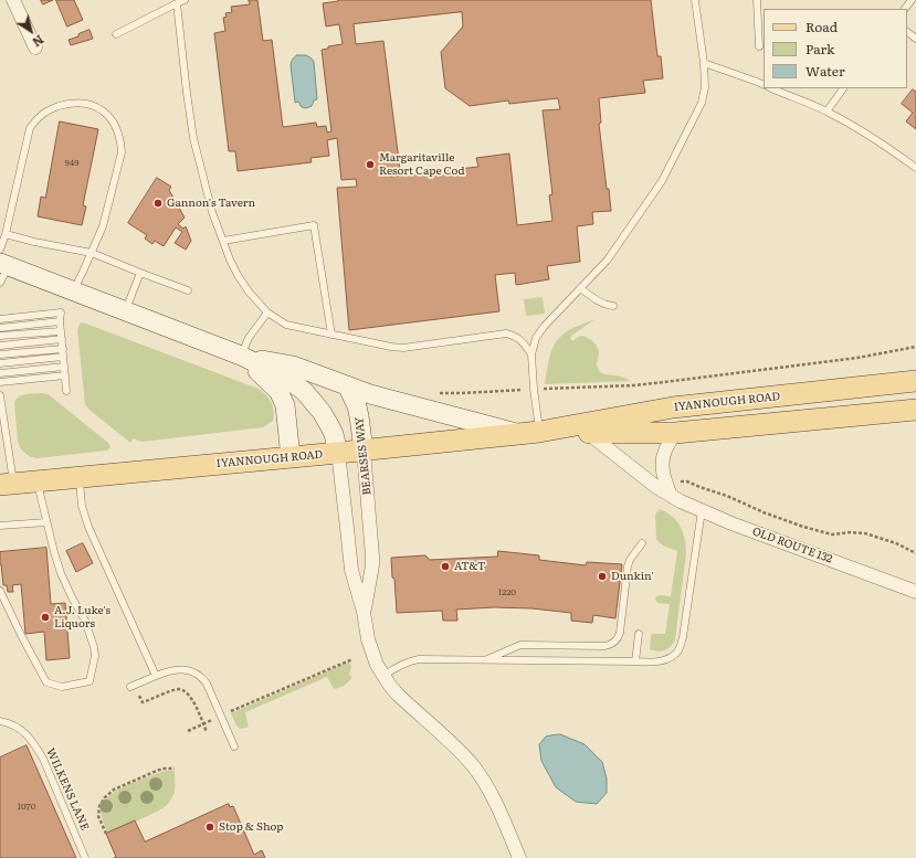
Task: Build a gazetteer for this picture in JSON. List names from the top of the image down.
{
  "streets": {
    "main road": ["IYANNOUGH ROAD", "BEARSES WAY"],
    "street": ["OLD ROUTE 132"],
    "lane": ["WILKENS LANE"]
  },
  "crossings": [
    ["IYANNOUGH ROAD", "BEARSES WAY"],
    ["IYANNOUGH ROAD", "OLD ROUTE 132"]
  ],
  "places": [
    "Margaritaville Resort Cape Cod",
    "Gannon's Tavern",
    "AT&T",
    "Dunkin'",
    "A.J. Luke's Liquors",
    "Stop & Shop"
  ],
  "house_numbers": ["949", "1220", "1070"],
  "legend": ["Road", "Park", "Water"],
  "north": "bottom right"
}
